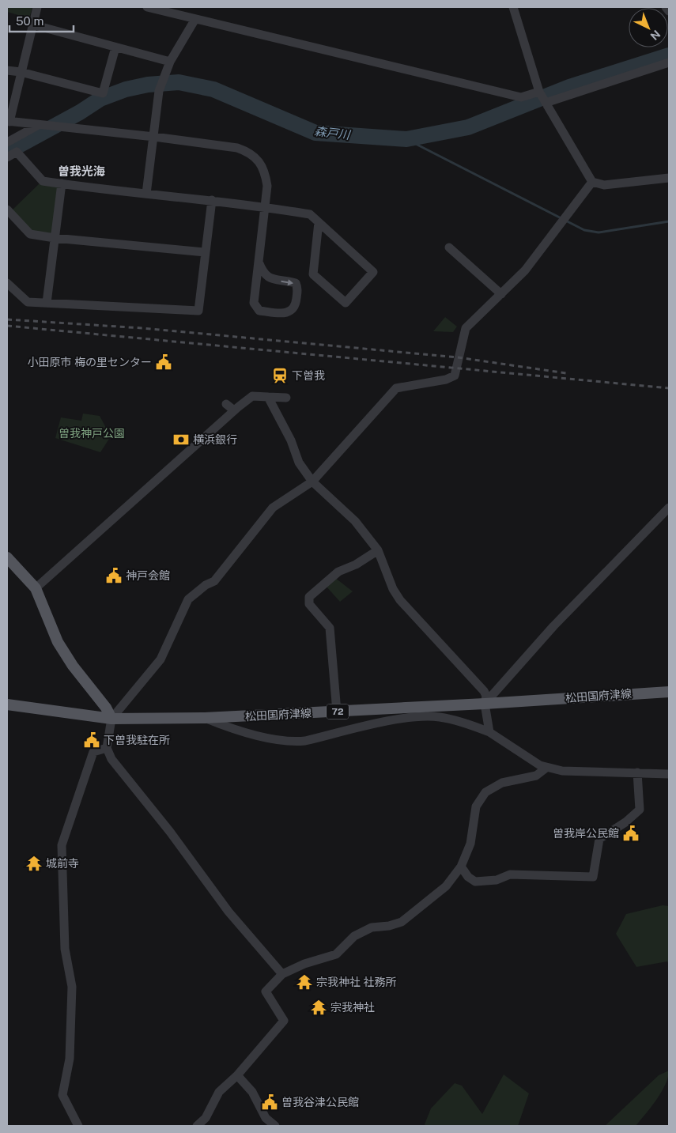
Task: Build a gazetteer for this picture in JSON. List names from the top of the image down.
{
  "streets": {
    "main road": ["松田国府津線", "72"]
  },
  "districts": ["曽我光海"],
  "water": ["森戸川"],
  "parks": ["曽我神戸公園"],
  "places": {
    "public building": [
      "小田原市 梅の里センター",
      "神戸会館",
      "下曽我駐在所",
      "曽我岸公民館",
      "曽我谷津公民館"
    ],
    "station": ["下曽我"],
    "bank": ["横浜銀行"],
    "temple": ["城前寺", "宗我神社 社務所", "宗我神社"]
  },
  "scale_bar": "50 m",
  "north": "bottom right"
}
